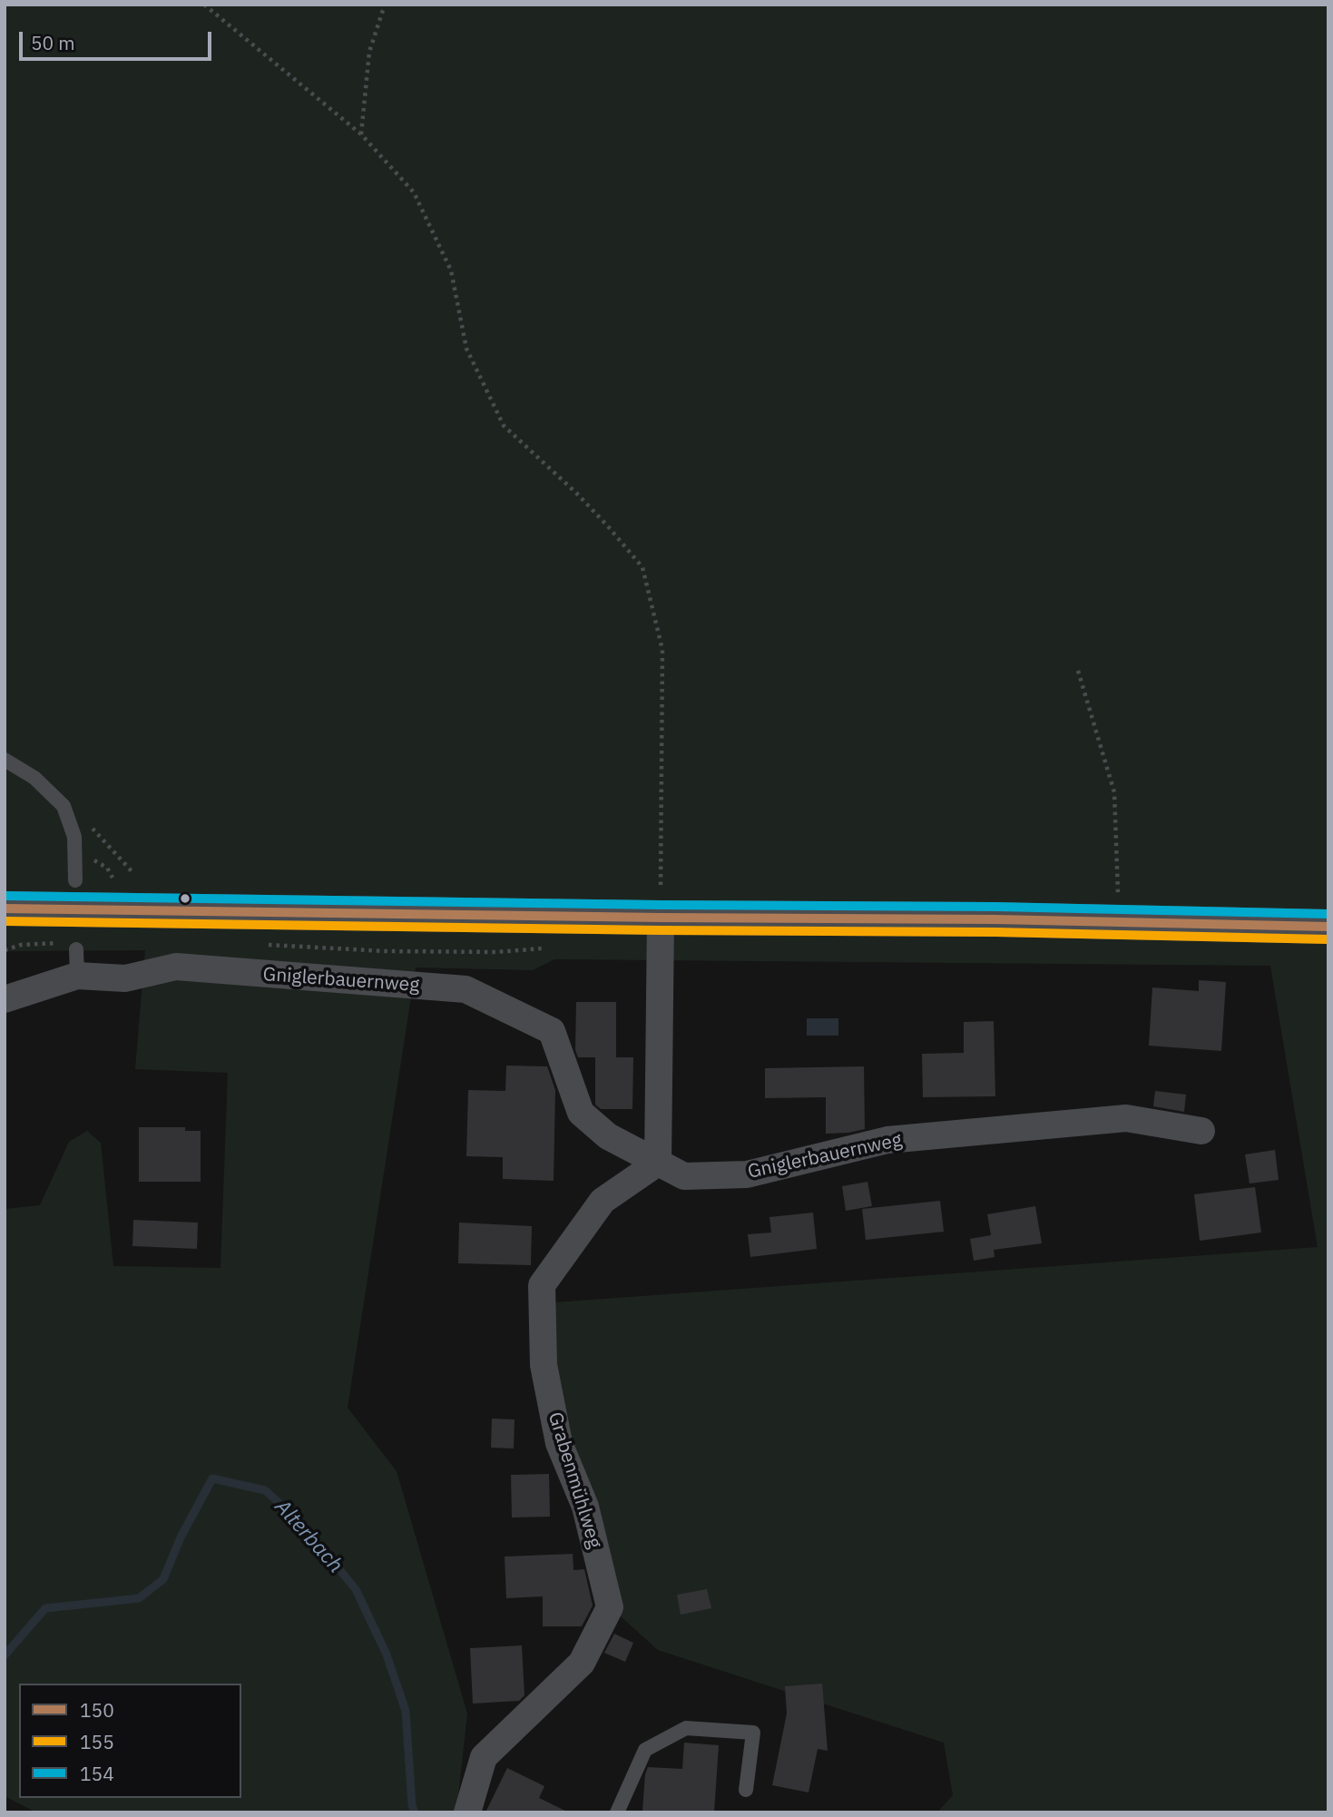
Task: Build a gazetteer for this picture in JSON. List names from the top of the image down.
{
  "streets": {
    "street": ["Gniglerbauernweg", "Grabenmühlweg"]
  },
  "crossings": [
    ["Gniglerbauernweg", "Grabenmühlweg"]
  ],
  "water": ["Alterbach"],
  "lines": ["transit line 154", "transit line 150", "transit line 155"],
  "legend": ["150", "155", "154"],
  "scale_bar": "50 m"
}
